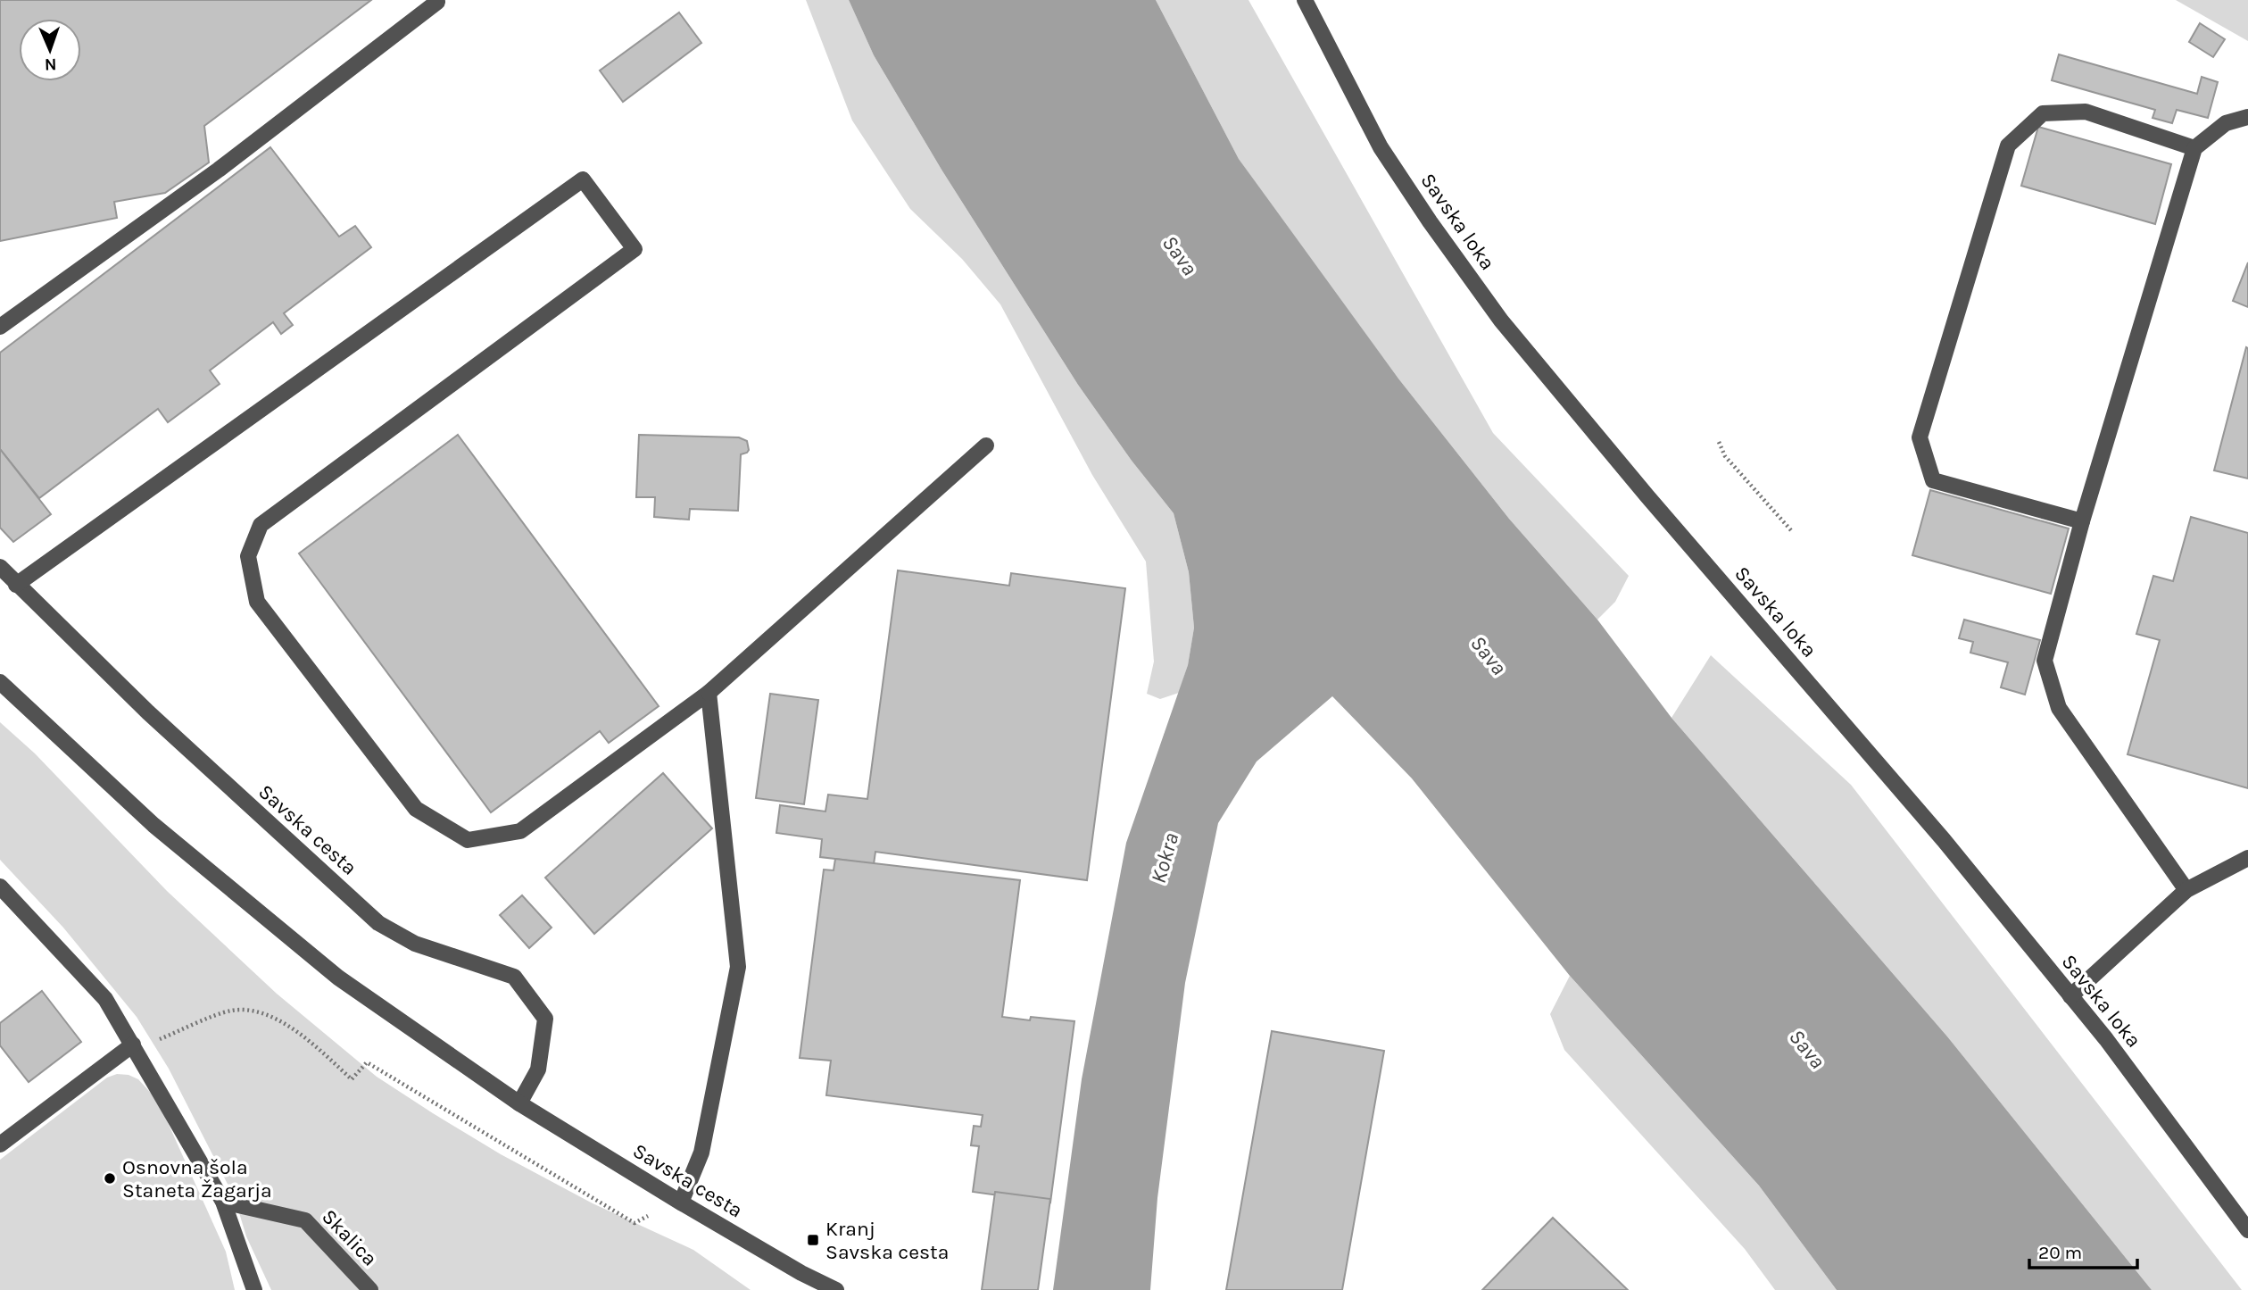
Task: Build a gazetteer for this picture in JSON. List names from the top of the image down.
{
  "streets": {
    "street": ["Savska loka", "Savska cesta", "Skalica"]
  },
  "water": ["Sava", "Kokra"],
  "places": {
    "other": ["Osnovna šola Staneta Žagarja"],
    "transit": ["Kranj Savska cesta"]
  },
  "scale_bar": "20 m",
  "north": "bottom"
}
